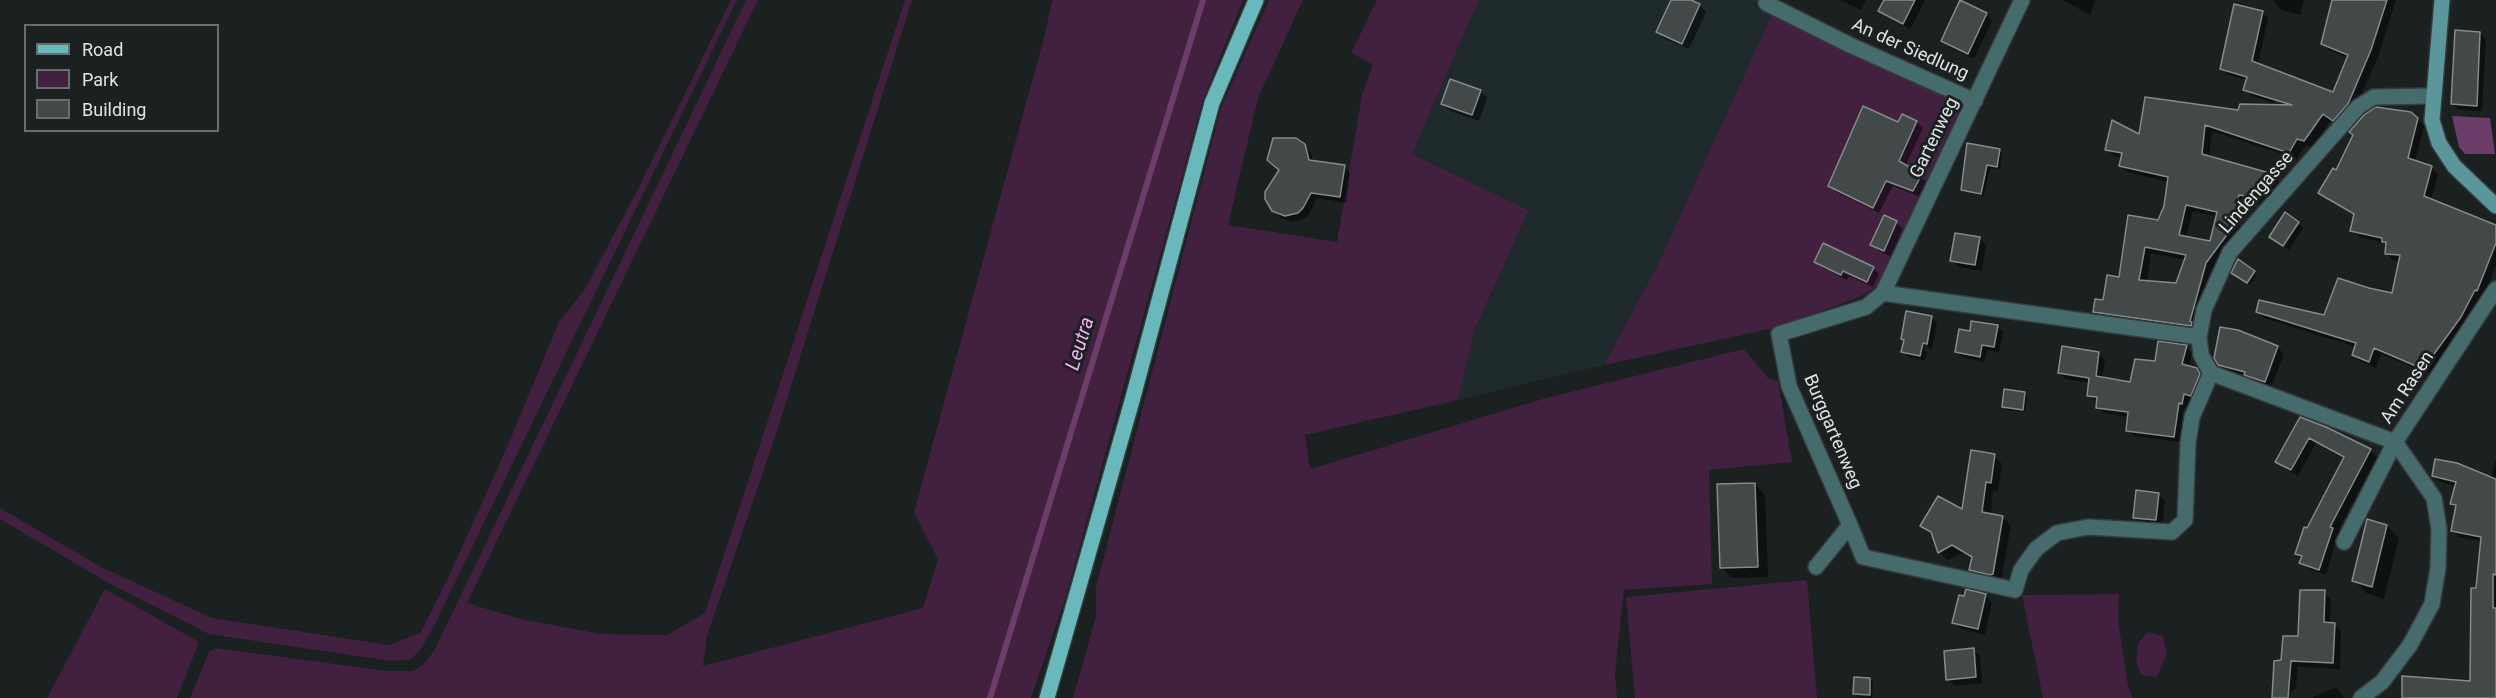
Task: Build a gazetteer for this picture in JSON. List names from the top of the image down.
{
  "streets": {
    "street": [
      "An der Siedlung",
      "Gartenweg",
      "Lindengasse",
      "Am Rasen",
      "Burggartenweg"
    ]
  },
  "crossings": [
    ["An der Siedlung", "Gartenweg"],
    ["Gartenweg", "Burggartenweg"],
    ["Lindengasse", "Burggartenweg"]
  ],
  "water": ["Leutra"],
  "legend": ["Road", "Park", "Building"]
}
